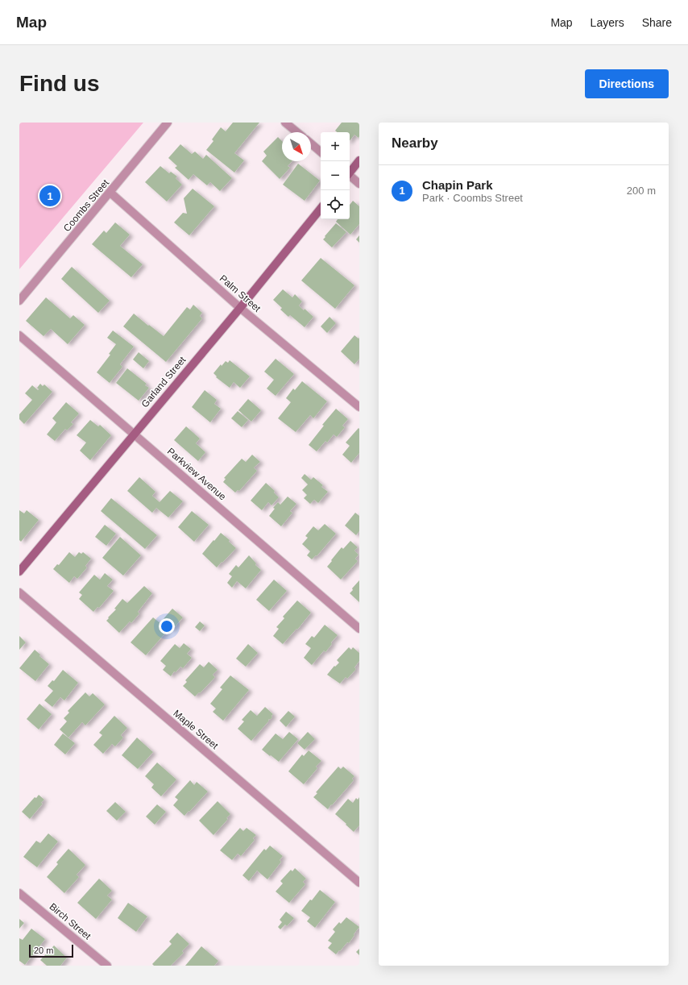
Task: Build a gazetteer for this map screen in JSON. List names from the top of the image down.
{
  "streets": {
    "street": [
      "Coombs Street",
      "Palm Street",
      "Garland Street",
      "Parkview Avenue",
      "Maple Street",
      "Birch Street"
    ]
  },
  "crossings": [
    ["Coombs Street", "Palm Street"],
    ["Palm Street", "Garland Street"],
    ["Garland Street", "Parkview Avenue"]
  ],
  "scale_bar": "20 m",
  "north": "bottom right",
  "page": {
    "header": "Map",
    "nav": ["Map", "Layers", "Share"],
    "buttons": "Directions",
    "title": "Find us",
    "heading": "Nearby",
    "map_buttons": ["+", "−"],
    "list": [
      {
        "mark": "1",
        "name": "Chapin Park",
        "note": "Park · Coombs Street",
        "value": "200 m"
      }
    ],
    "pins": "1",
    "scale": "20 m"
  }
}
